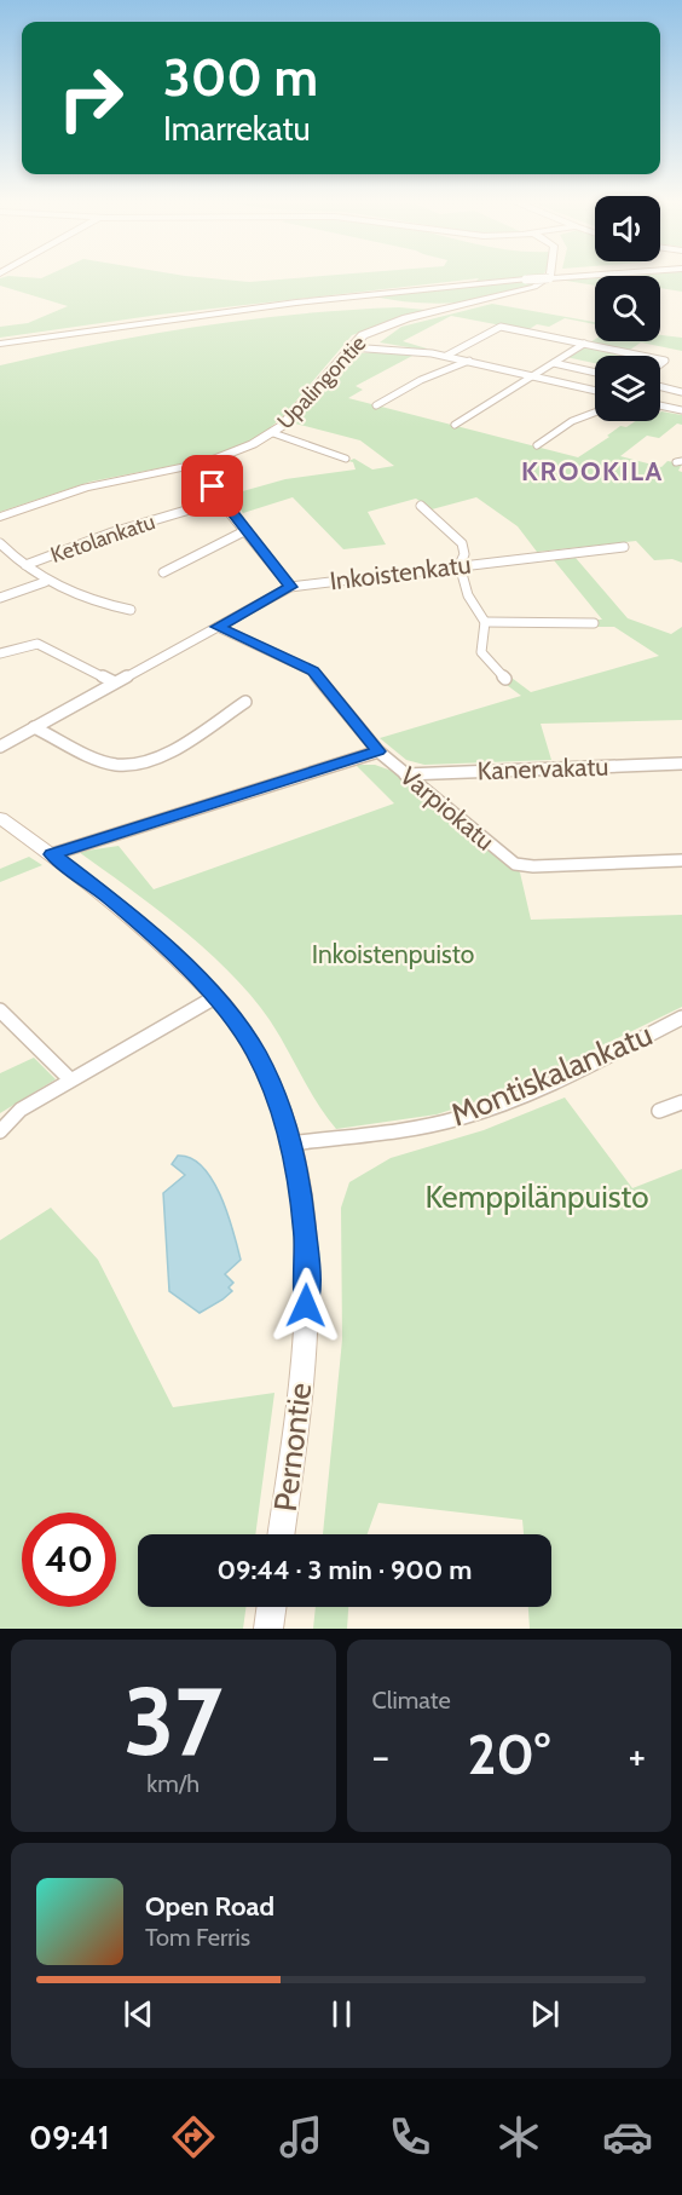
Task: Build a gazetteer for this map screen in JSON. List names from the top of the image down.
{
  "streets": {
    "street": [
      "Upalingontie",
      "Ketolankatu",
      "Inkoistenkatu",
      "Kanervakatu",
      "Varpiokatu",
      "Montiskalankatu",
      "Pernontie"
    ]
  },
  "crossings": [
    ["Inkoistenkatu", "Varpiokatu"],
    ["Kanervakatu", "Varpiokatu"],
    ["Montiskalankatu", "Pernontie"]
  ],
  "districts": ["KROOKILA"],
  "parks": ["Inkoistenpuisto", "Kemppilänpuisto"],
  "page": {
    "turn": ["300 m", "Imarrekatu"],
    "limit": "40",
    "trip": "09:44 · 3 min · 900 m",
    "tile": [
      ["37", "km/h"],
      "Climate"
    ],
    "heat": ["−", "20°", "+"],
    "song": ["Open Road", "Tom Ferris"],
    "tabs": "09:41"
  }
}
